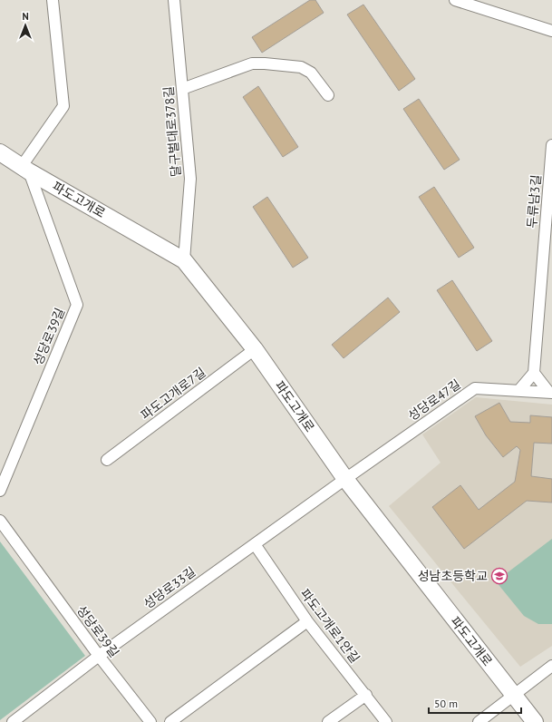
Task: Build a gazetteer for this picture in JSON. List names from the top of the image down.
{
  "streets": {
    "street": [
      "달구벌대로378길",
      "파도고개로",
      "두류남3길",
      "성당로39길",
      "파도고개로7길",
      "성당로47길",
      "성당로33길",
      "파도고개로1안길"
    ]
  },
  "crossings": [
    ["달구벌대로378길", "파도고개로"],
    ["파도고개로", "성당로39길"],
    ["파도고개로", "파도고개로7길"],
    ["파도고개로", "성당로47길"],
    ["파도고개로", "성당로33길"],
    ["성당로39길", "성당로33길"],
    ["성당로47길", "성당로33길"],
    ["성당로33길", "파도고개로1안길"]
  ],
  "places": {
    "school or university": ["성남초등학교"]
  },
  "scale_bar": "50 m",
  "north": "top"
}
